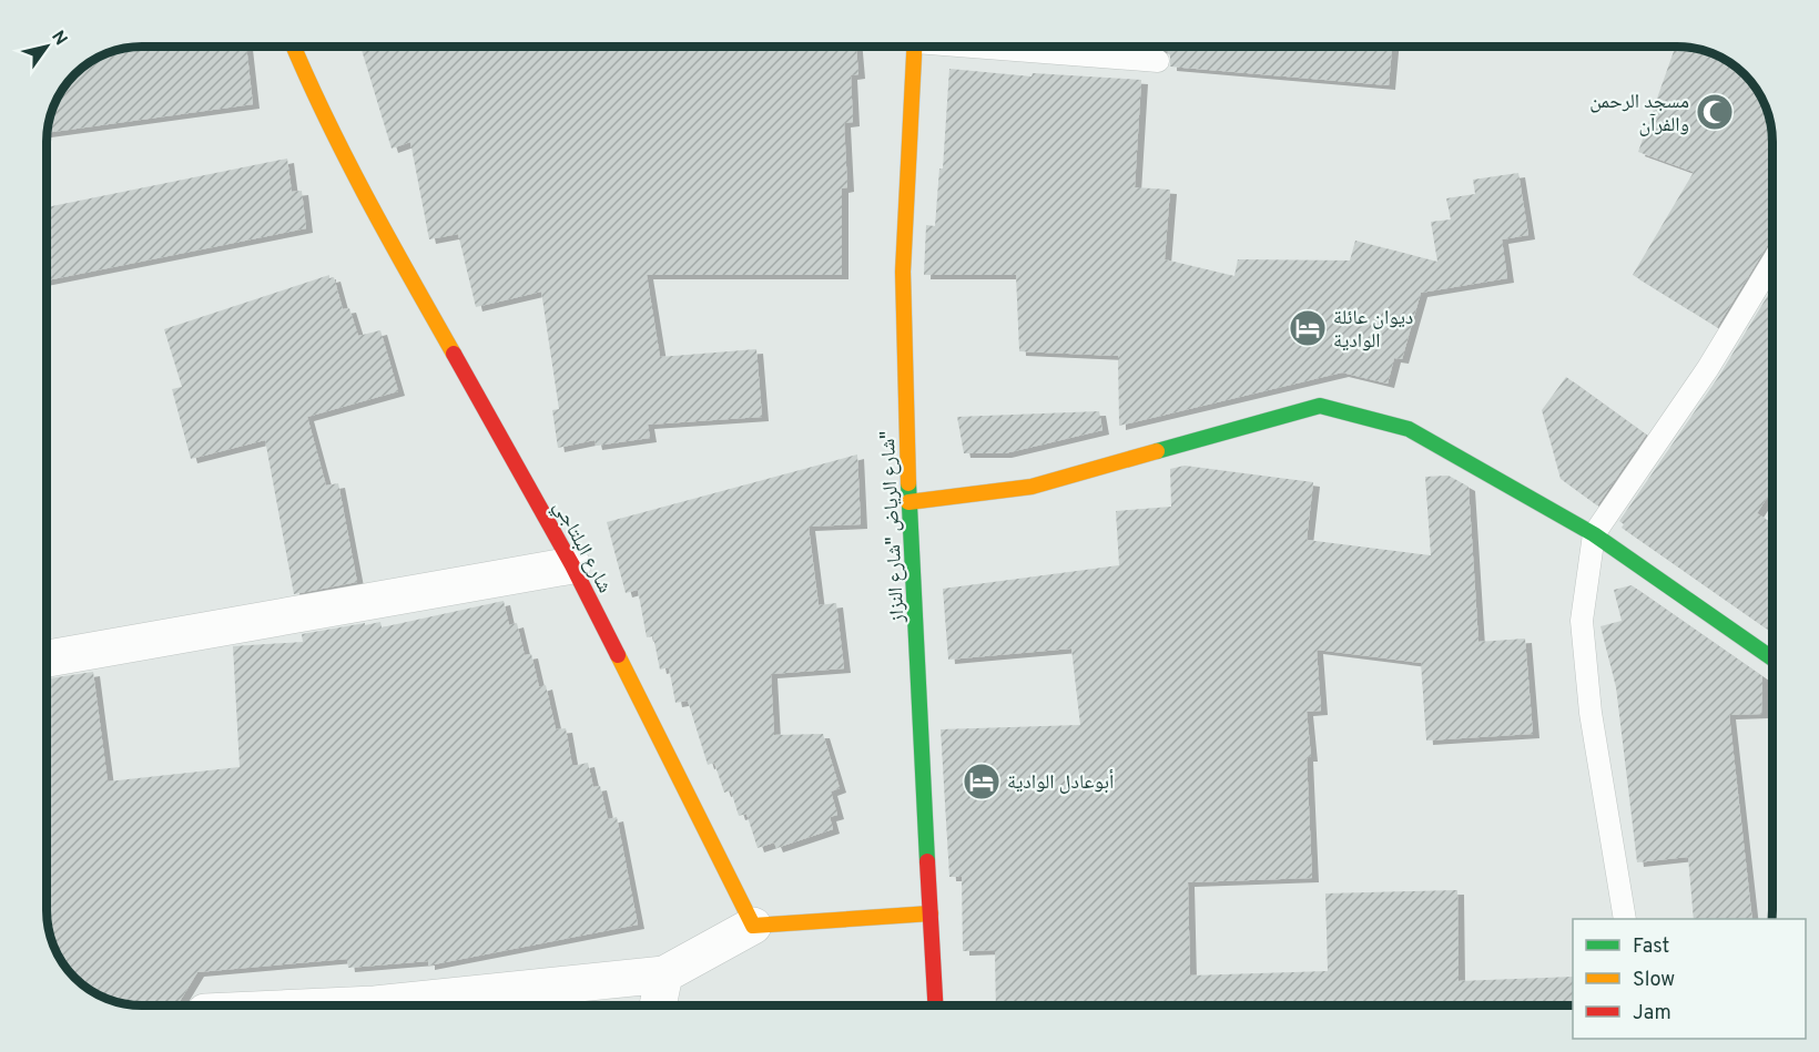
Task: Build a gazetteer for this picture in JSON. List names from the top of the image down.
{
  "streets": {
    "street": ["شارع الرياض \"شارع النزاز\"", "شارع البلتاجي"]
  },
  "places": {
    "mosque": ["مسجد الرحمن والفرآن"],
    "hotel": ["ديوان عائلة الوادية", "أبوعادل الوادية"]
  },
  "legend": ["Fast", "Slow", "Jam"],
  "north": "top right"
}
